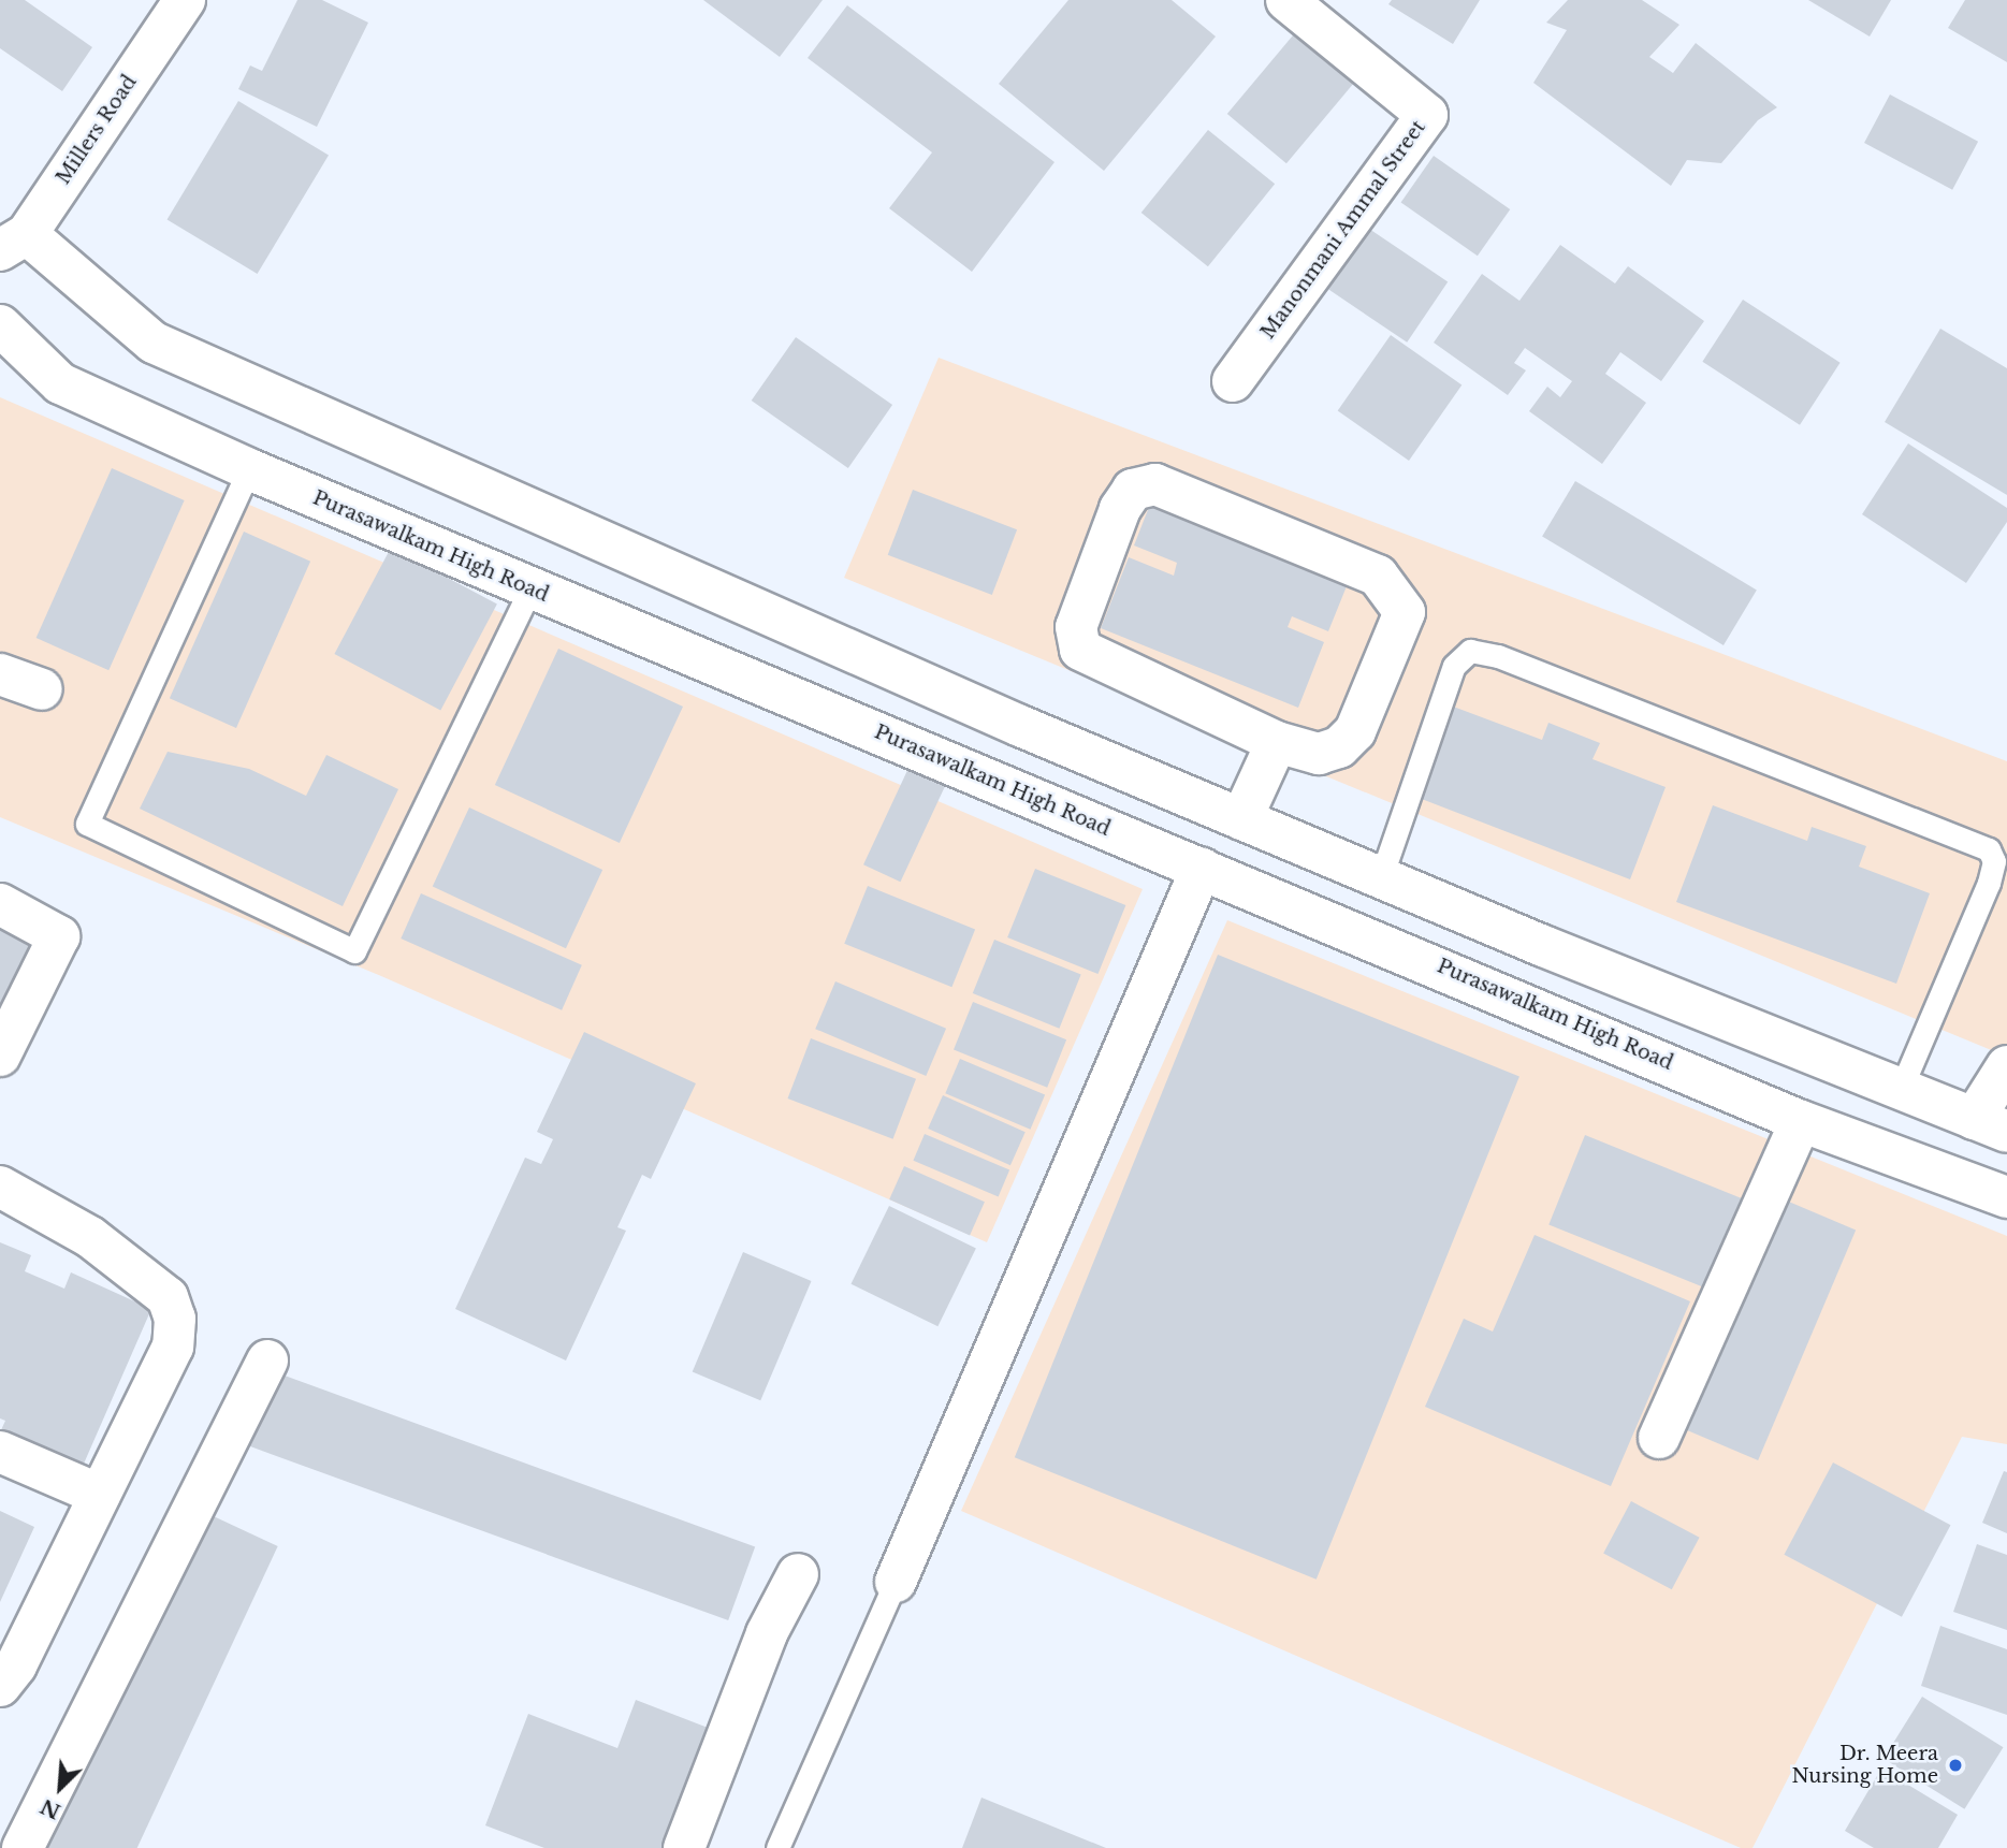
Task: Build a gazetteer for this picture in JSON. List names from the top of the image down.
{
  "streets": {
    "main road": ["Millers Road", "Manonmani Ammal Street", "Purasawalkam High Road"]
  },
  "places": ["Dr. Meera Nursing Home"],
  "north": "bottom left"
}
